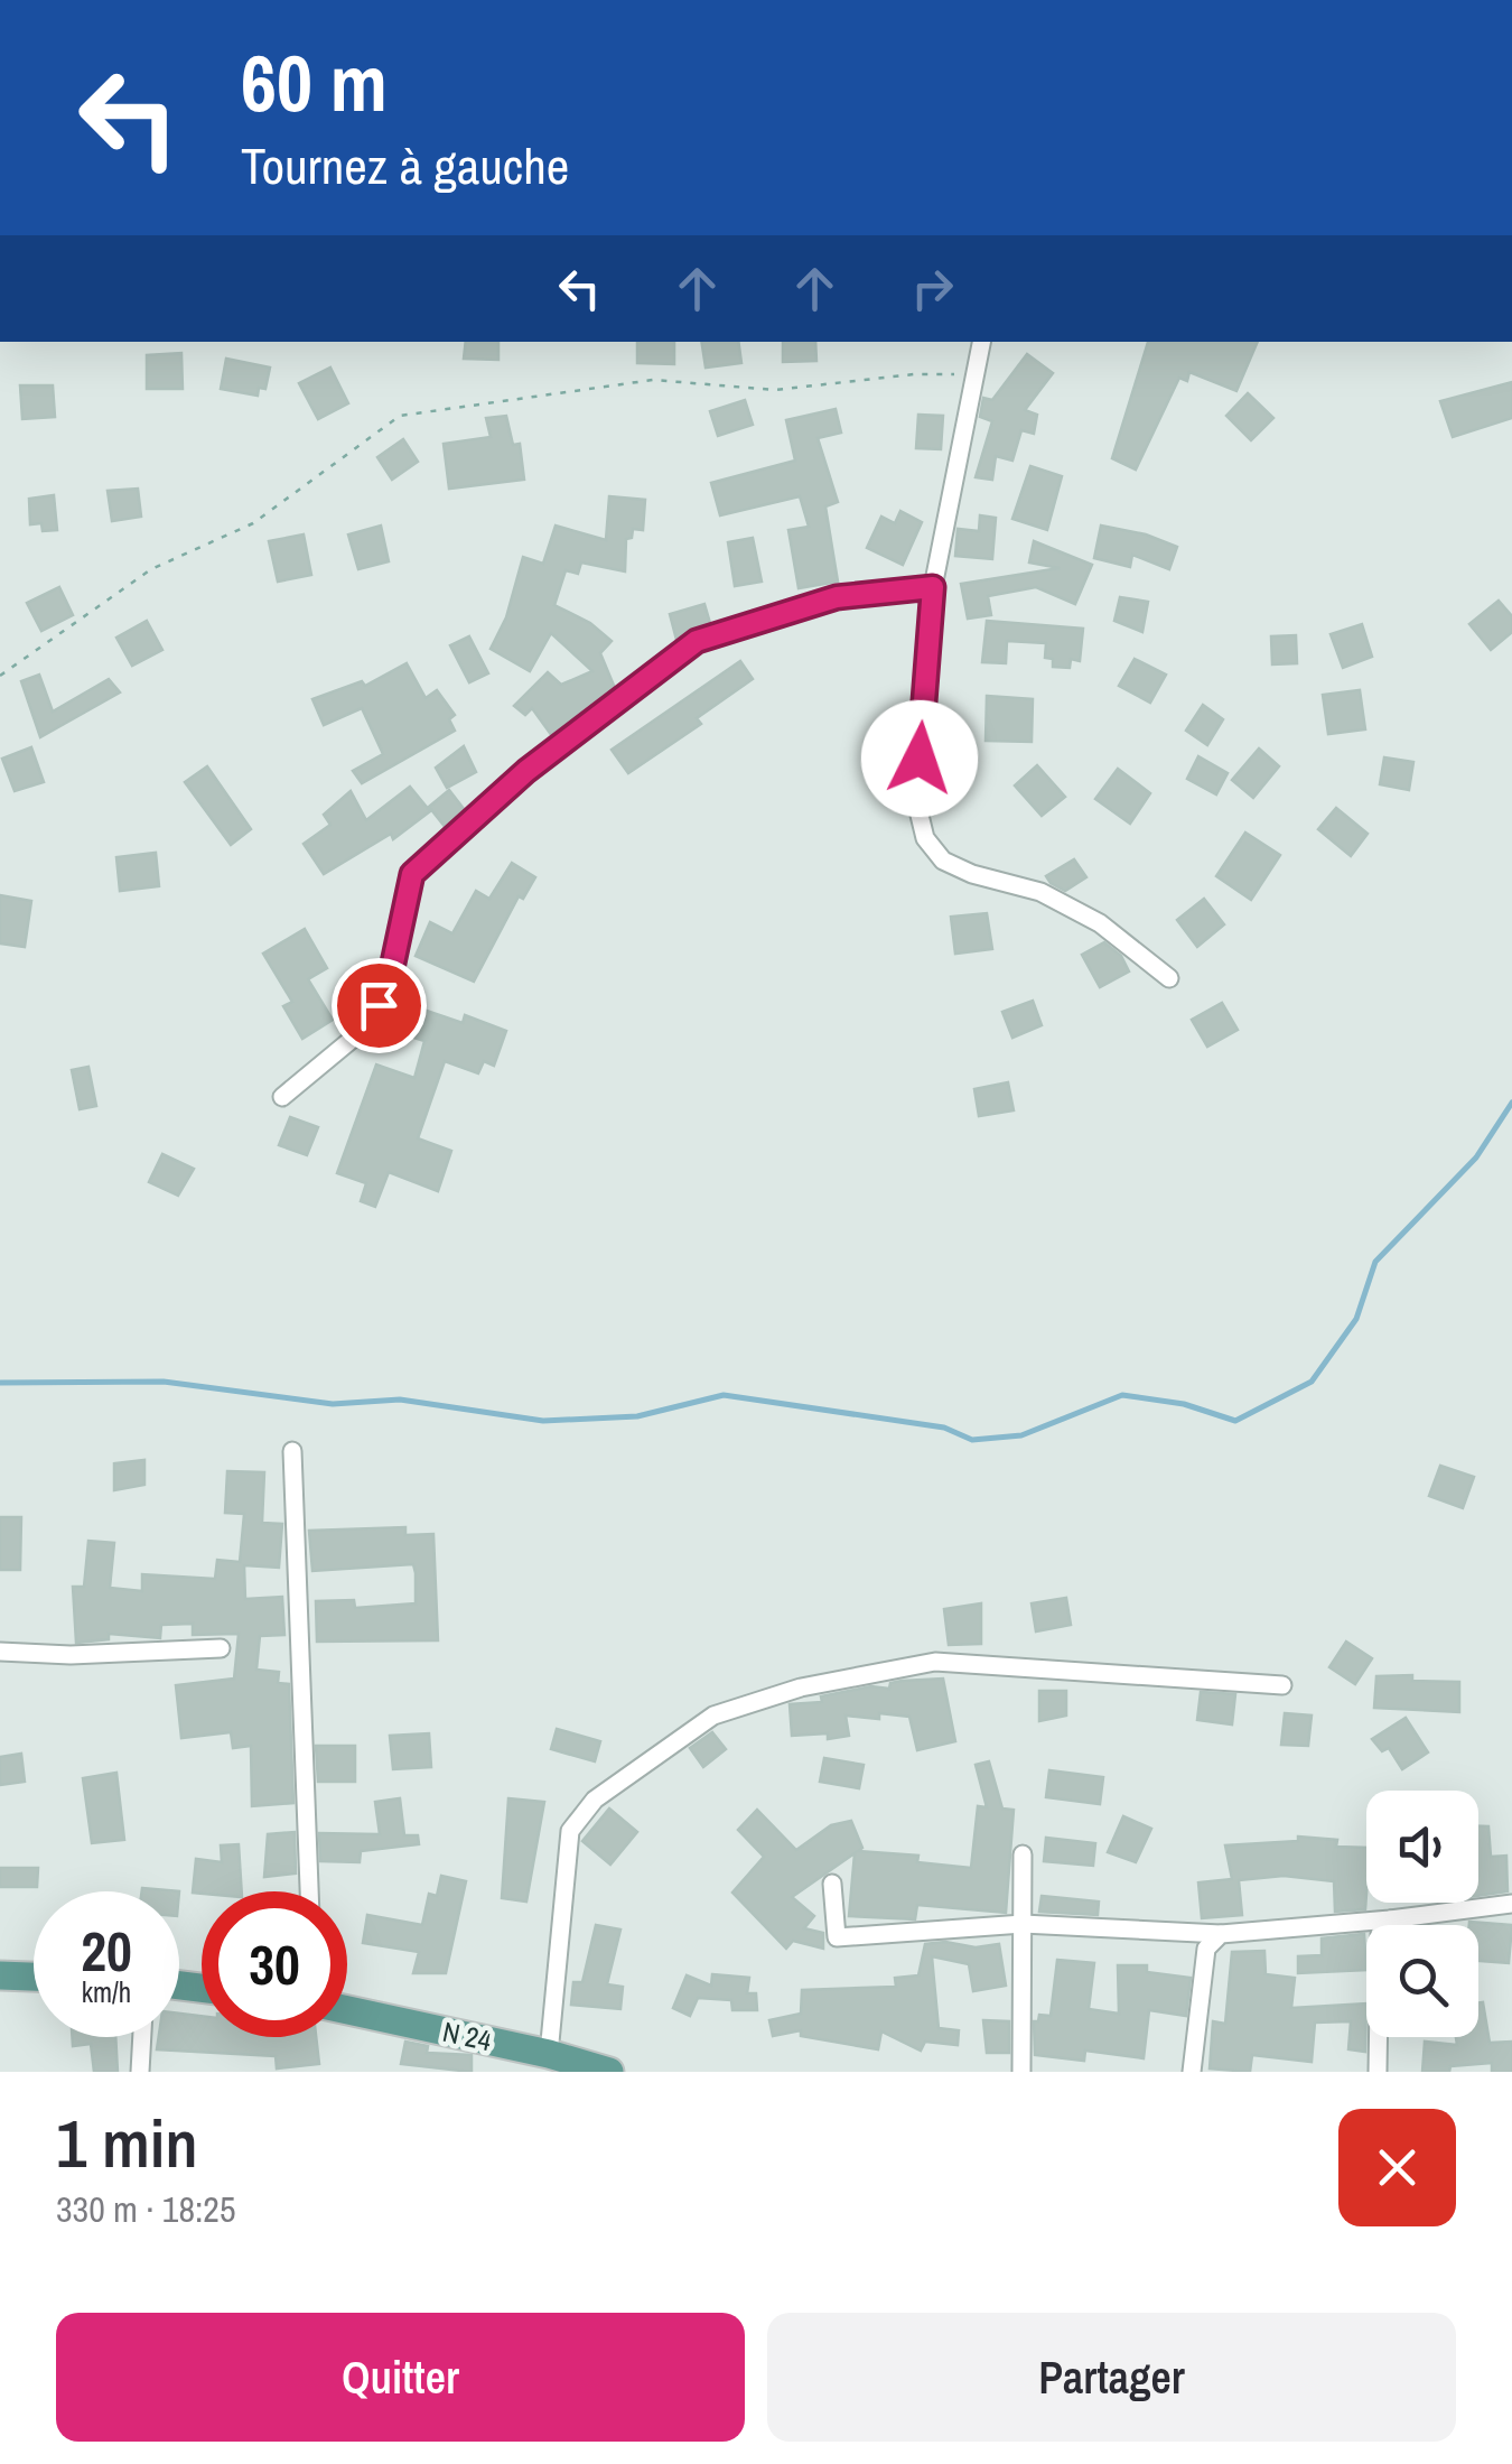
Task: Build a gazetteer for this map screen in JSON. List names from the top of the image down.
{
  "streets": {
    "main road": ["N 24"]
  },
  "page": {
    "turn": ["60 m", "Tournez à gauche"],
    "speed": "20 km/h",
    "limit": "30",
    "heading": ["1 min", "330 m · 18:25"],
    "buttons": ["Quitter", "Partager"]
  }
}
